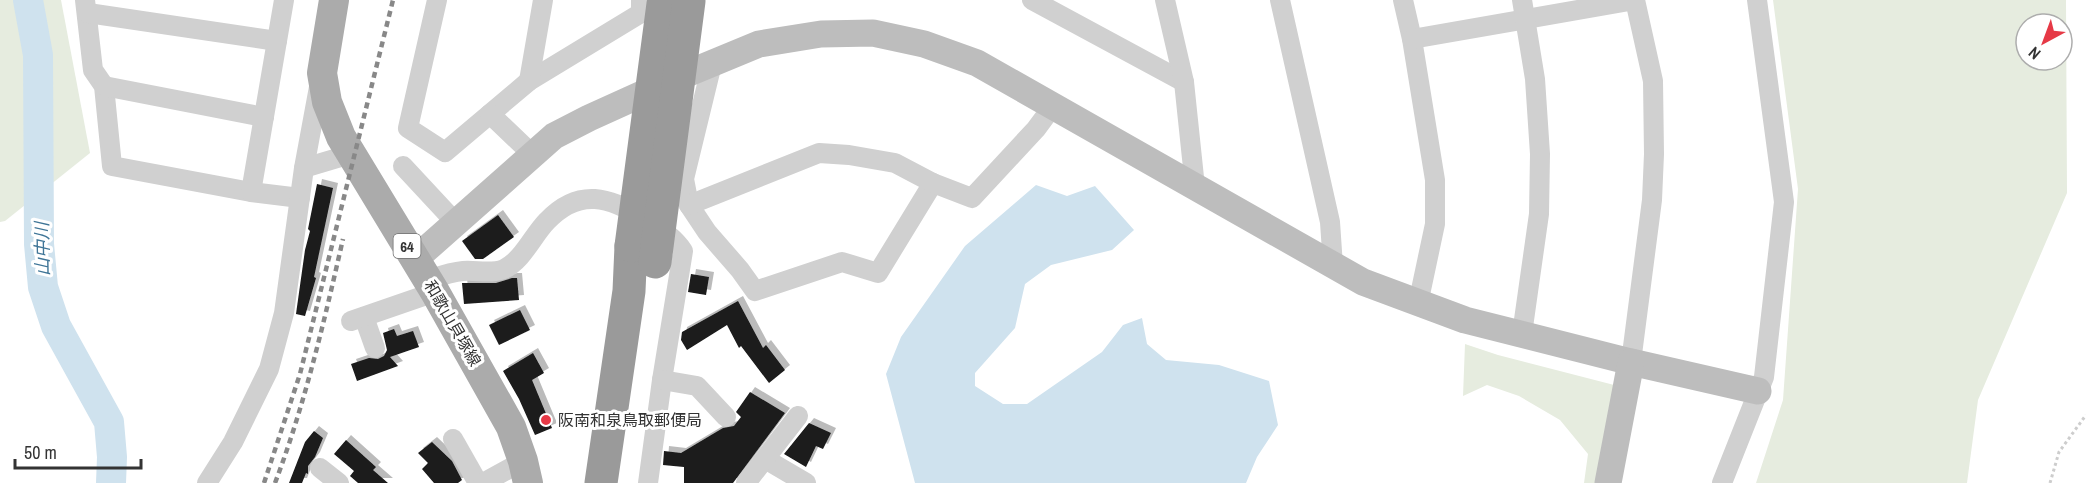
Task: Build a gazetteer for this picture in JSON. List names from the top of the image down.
{
  "streets": {
    "main road": ["64", "和歌山貝塚線"]
  },
  "water": ["山中川"],
  "places": ["阪南和泉鳥取郵便局"],
  "scale_bar": "50 m",
  "north": "bottom left"
}
